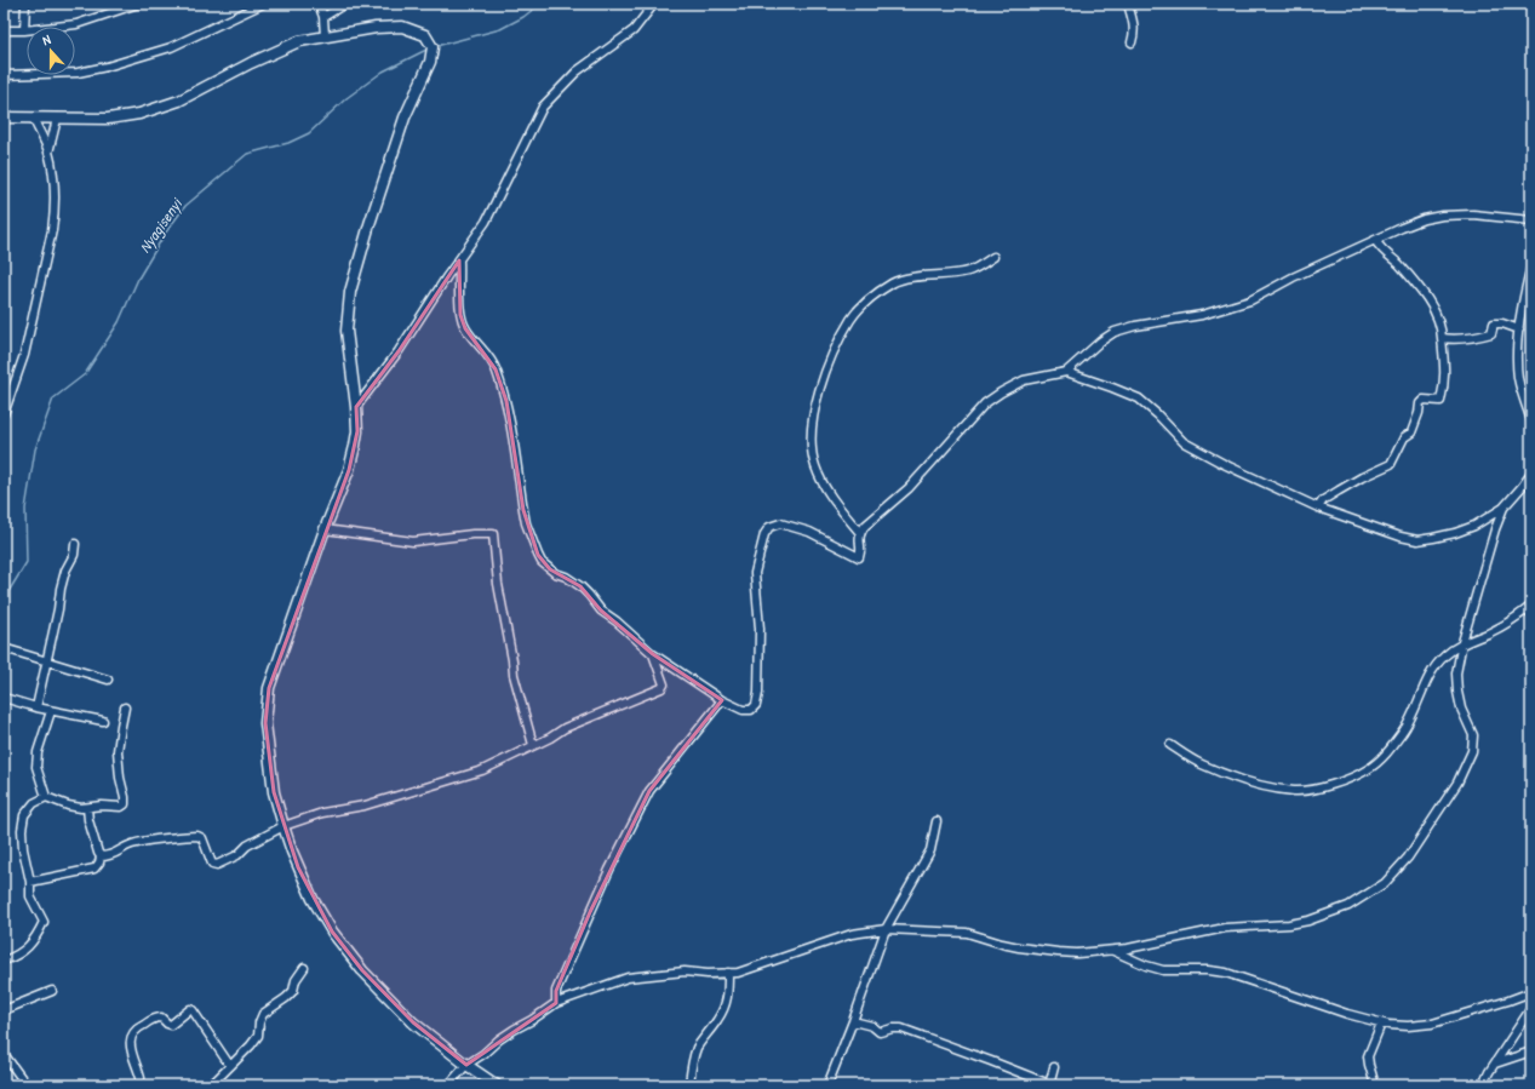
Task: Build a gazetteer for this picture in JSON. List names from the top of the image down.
{
  "water": ["Nyagisenyi"],
  "north": "top"
}
